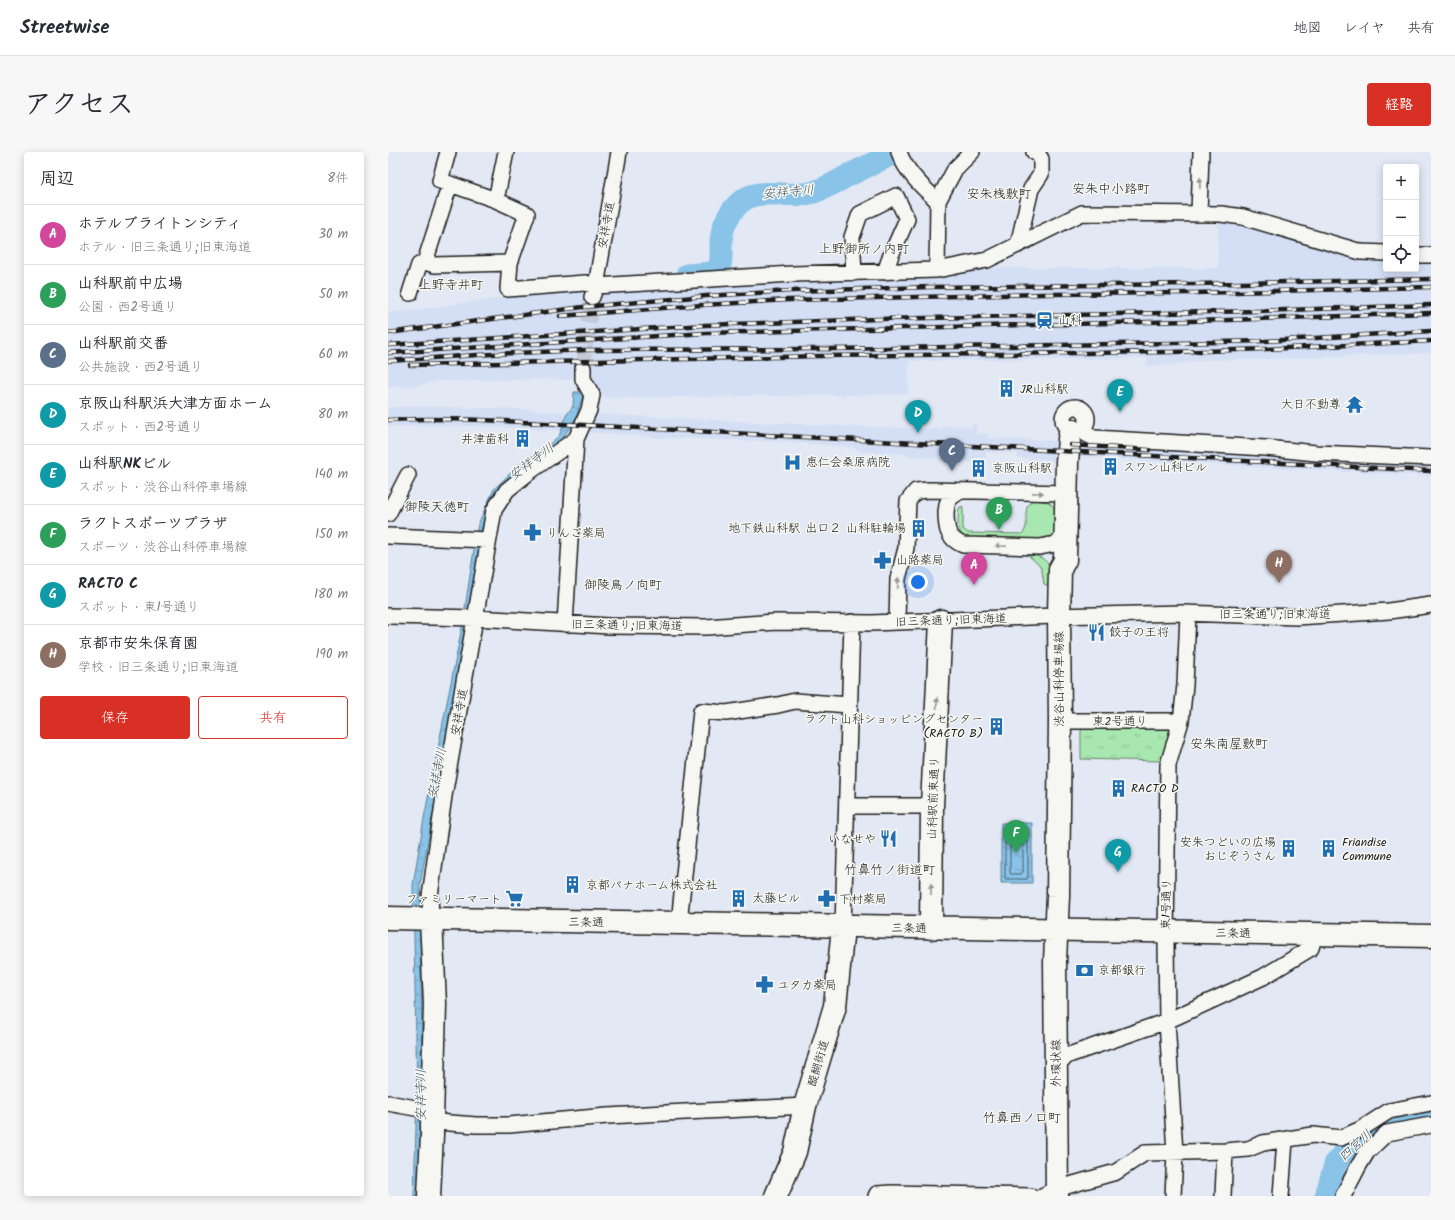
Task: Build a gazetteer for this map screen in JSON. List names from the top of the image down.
{
  "streets": {
    "main road": [
      "安祥寺道",
      "渋谷山科停車場線",
      "山科駅前東通り",
      "三条通",
      "醍醐街道",
      "外環状線"
    ],
    "street": ["旧三条通り;旧東海道", "東2号通り", "東1号通り"]
  },
  "crossings": [
    ["安祥寺道", "旧三条通り;旧東海道"],
    ["安祥寺道", "三条通"],
    ["旧三条通り;旧東海道", "渋谷山科停車場線"],
    ["旧三条通り;旧東海道", "山科駅前東通り"],
    ["旧三条通り;旧東海道", "東1号通り"],
    ["渋谷山科停車場線", "東2号通り"],
    ["渋谷山科停車場線", "三条通"],
    ["渋谷山科停車場線", "外環状線"],
    ["東2号通り", "東1号通り"],
    ["山科駅前東通り", "三条通"],
    ["東1号通り", "三条通"],
    ["三条通", "醍醐街道"],
    ["三条通", "外環状線"]
  ],
  "one_way": ["山科駅前東通り"],
  "districts": [
    "安朱中小路町",
    "安朱桟敷町",
    "上野御所ノ内町",
    "上野寺井町",
    "御陵天徳町",
    "御陵鳥ノ向町",
    "安朱南屋敷町",
    "竹鼻竹ノ街道町",
    "竹鼻西ノ口町"
  ],
  "water": ["安祥寺川", "四宮川"],
  "places": {
    "station": ["山科"],
    "building": [
      "JR山科駅",
      "井津歯科",
      "スワン山科ビル",
      "京阪山科駅",
      "地下鉄山科駅 出口２ 山科駐輪場",
      "ラクト山科ショッピングセンター (RACTO B)",
      "RACTO D",
      "安朱つどいの広場 おじぞうさん",
      "Friandise Commune",
      "京都パナホーム株式会社",
      "太藤ビル"
    ],
    "temple": ["大日不動尊"],
    "hospital": ["恵仁会桑原病院"],
    "pharmacy": [
      "りんご薬局",
      "山路薬局",
      "下村薬局",
      "ユタカ薬局"
    ],
    "restaurant": ["餃子の王将", "いなせや"],
    "supermarket": ["ファミリーマート"],
    "bank": ["京都銀行"]
  },
  "page": {
    "header": "Streetwise",
    "nav": ["地図", "レイヤ", "共有"],
    "title": "アクセス",
    "buttons": [
      "経路",
      ["保存", "共有"]
    ],
    "heading": ["周辺", "8件"],
    "map_buttons": ["+", "−"],
    "list": [
      {
        "mark": "A",
        "name": "ホテルブライトンシティ",
        "note": "ホテル · 旧三条通り;旧東海道",
        "value": "30 m"
      },
      {
        "mark": "B",
        "name": "山科駅前中広場",
        "note": "公園 · 西2号通り",
        "value": "50 m"
      },
      {
        "mark": "C",
        "name": "山科駅前交番",
        "note": "公共施設 · 西2号通り",
        "value": "60 m"
      },
      {
        "mark": "D",
        "name": "京阪山科駅浜大津方面ホーム",
        "note": "スポット · 西2号通り",
        "value": "80 m"
      },
      {
        "mark": "E",
        "name": "山科駅NKビル",
        "note": "スポット · 渋谷山科停車場線",
        "value": "140 m"
      },
      {
        "mark": "F",
        "name": "ラクトスポーツプラザ",
        "note": "スポーツ · 渋谷山科停車場線",
        "value": "150 m"
      },
      {
        "mark": "G",
        "name": "RACTO C",
        "note": "スポット · 東1号通り",
        "value": "180 m"
      },
      {
        "mark": "H",
        "name": "京都市安朱保育園",
        "note": "学校 · 旧三条通り;旧東海道",
        "value": "190 m"
      }
    ],
    "pins": [
      "E",
      "D",
      "C",
      "B",
      "H",
      "A",
      "F",
      "G"
    ]
  }
}
